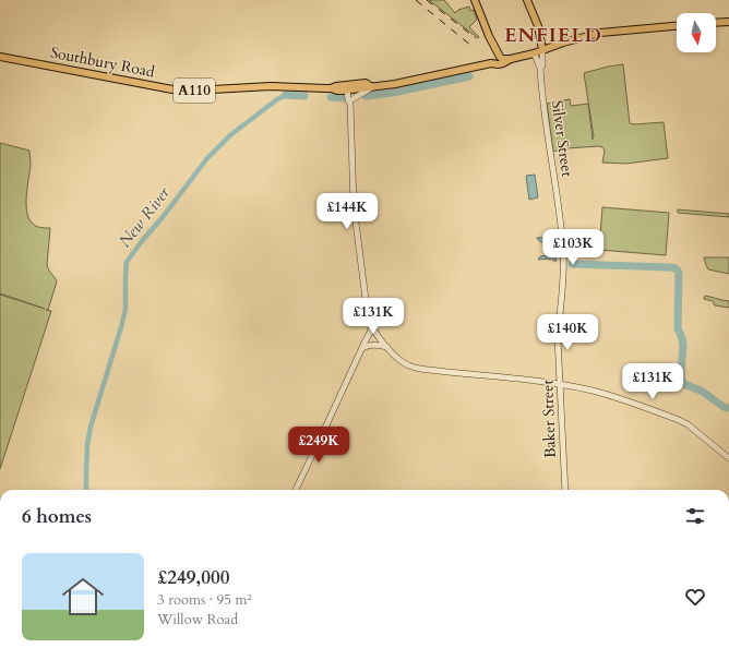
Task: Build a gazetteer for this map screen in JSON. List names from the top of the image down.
{
  "streets": {
    "main road": ["Southbury Road", "A110"],
    "street": ["Silver Street", "Baker Street"]
  },
  "crossings": [
    ["Southbury Road", "Silver Street"],
    ["Silver Street", "Baker Street"]
  ],
  "districts": ["ENFIELD"],
  "water": ["New River"],
  "north": "bottom",
  "page": {
    "price": [
      "£144K",
      "£103K",
      "£131K",
      "£140K",
      "£131K",
      "£249K"
    ],
    "heading": "6 homes",
    "list": [
      {
        "name": "£249,000",
        "note": "3 rooms · 95 m² · Willow Road"
      }
    ]
  }
}
